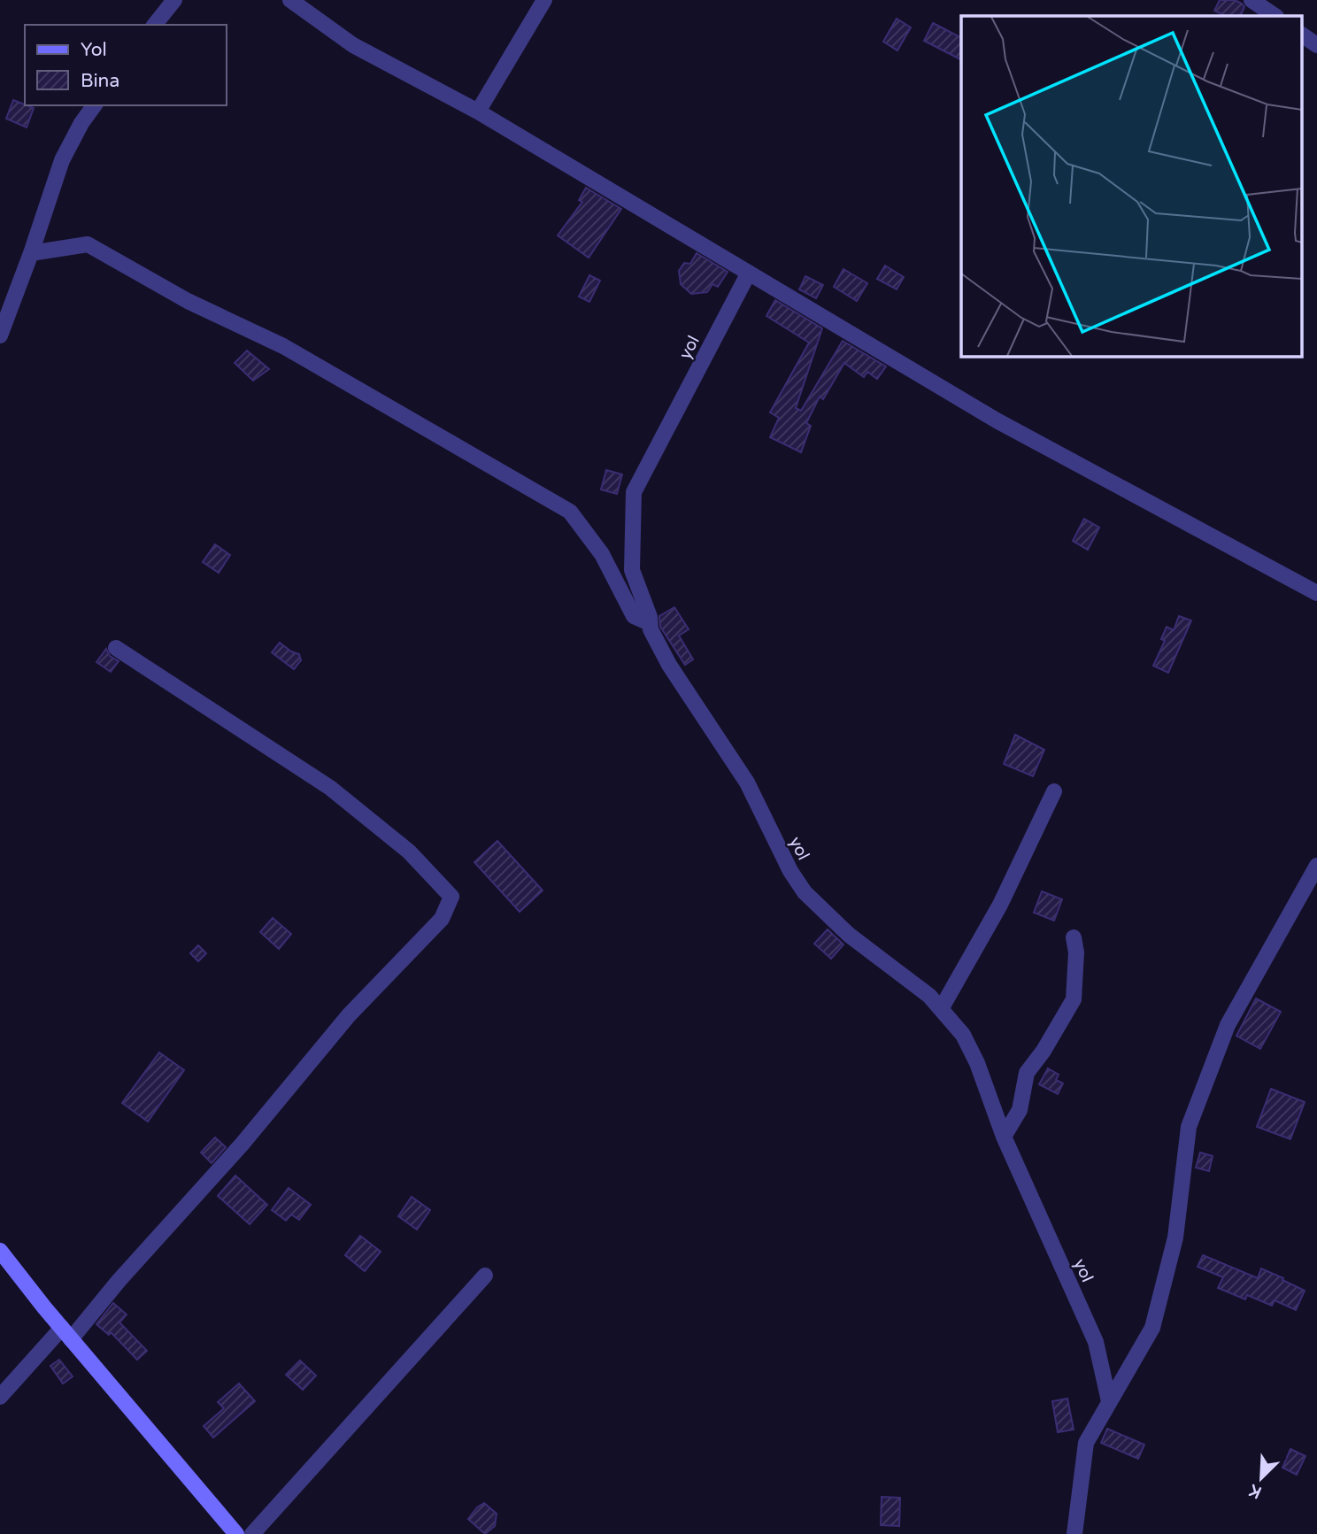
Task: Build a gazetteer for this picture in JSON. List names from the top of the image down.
{
  "streets": {
    "street": ["yol"]
  },
  "legend": ["Yol", "Bina"],
  "north": "bottom left"
}
